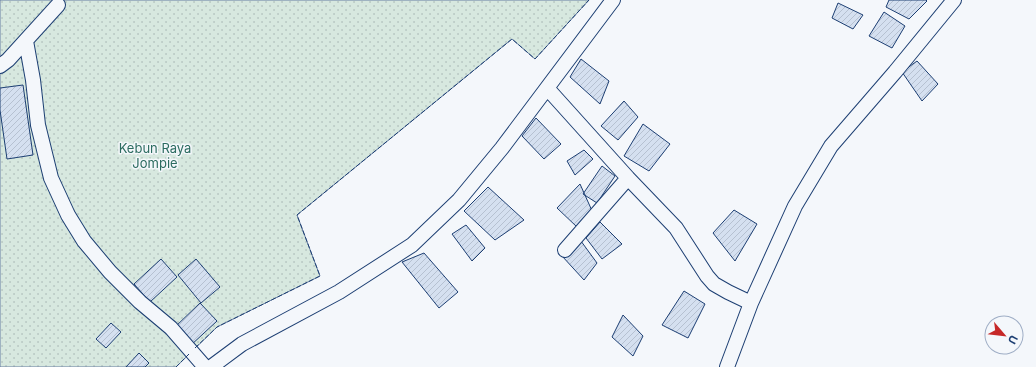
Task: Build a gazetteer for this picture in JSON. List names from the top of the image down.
{
  "parks": ["Kebun Raya Jompie"],
  "north": "bottom right"
}
